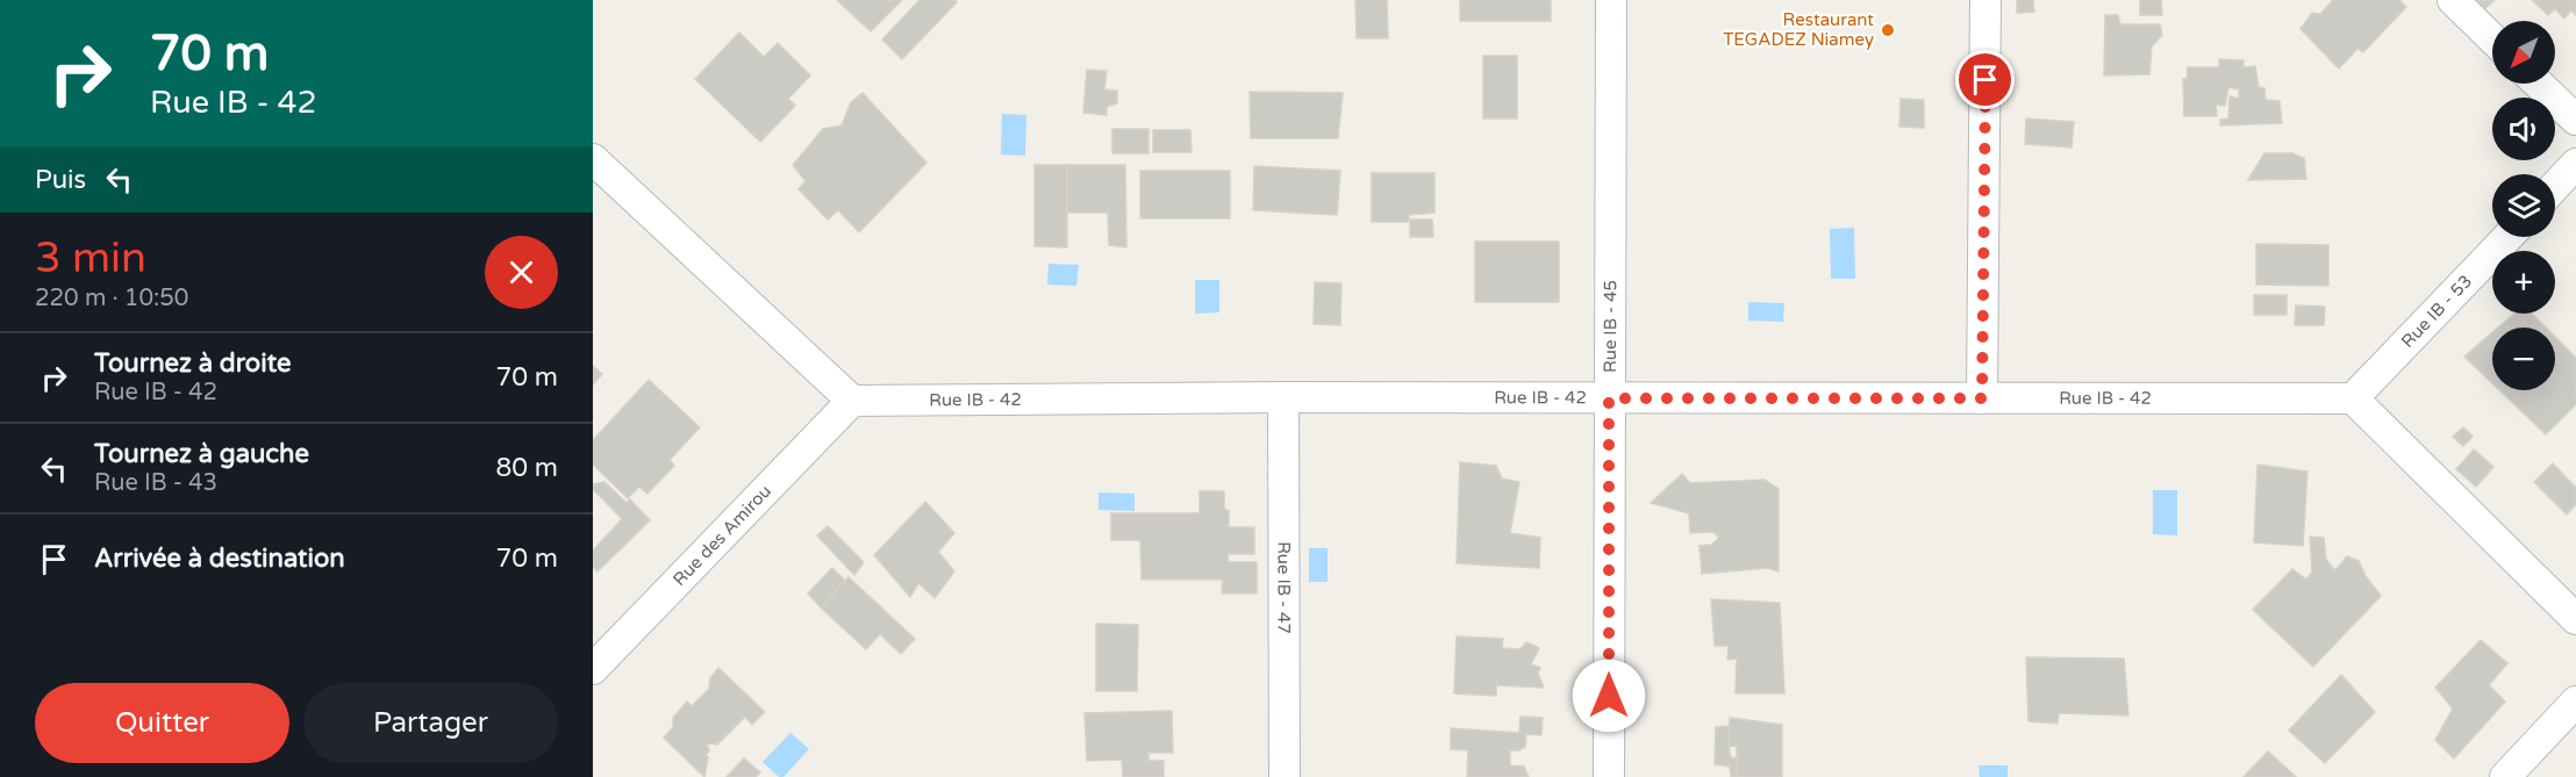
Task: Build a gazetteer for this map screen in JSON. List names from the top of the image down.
{
  "streets": {
    "street": [
      "Rue IB - 53",
      "Rue IB - 45",
      "Rue IB - 42",
      "Rue des Amirou",
      "Rue IB - 47"
    ]
  },
  "crossings": [
    ["Rue IB - 53", "Rue IB - 42"],
    ["Rue IB - 45", "Rue IB - 42"],
    ["Rue IB - 42", "Rue des Amirou"],
    ["Rue IB - 42", "Rue IB - 47"]
  ],
  "places": ["Restaurant TEGADEZ Niamey"],
  "north": "bottom left",
  "page": {
    "turn": ["70 m", "Rue IB - 42"],
    "map_buttons": ["+", "−"],
    "then": "Puis",
    "heading": ["3 min", "220 m · 10:50"],
    "list": [
      {
        "name": "Tournez à droite",
        "note": "Rue IB - 42",
        "value": "70 m"
      },
      {
        "name": "Tournez à gauche",
        "note": "Rue IB - 43",
        "value": "80 m"
      },
      {
        "name": "Arrivée à destination",
        "value": "70 m"
      }
    ],
    "buttons": ["Quitter", "Partager"]
  }
}
